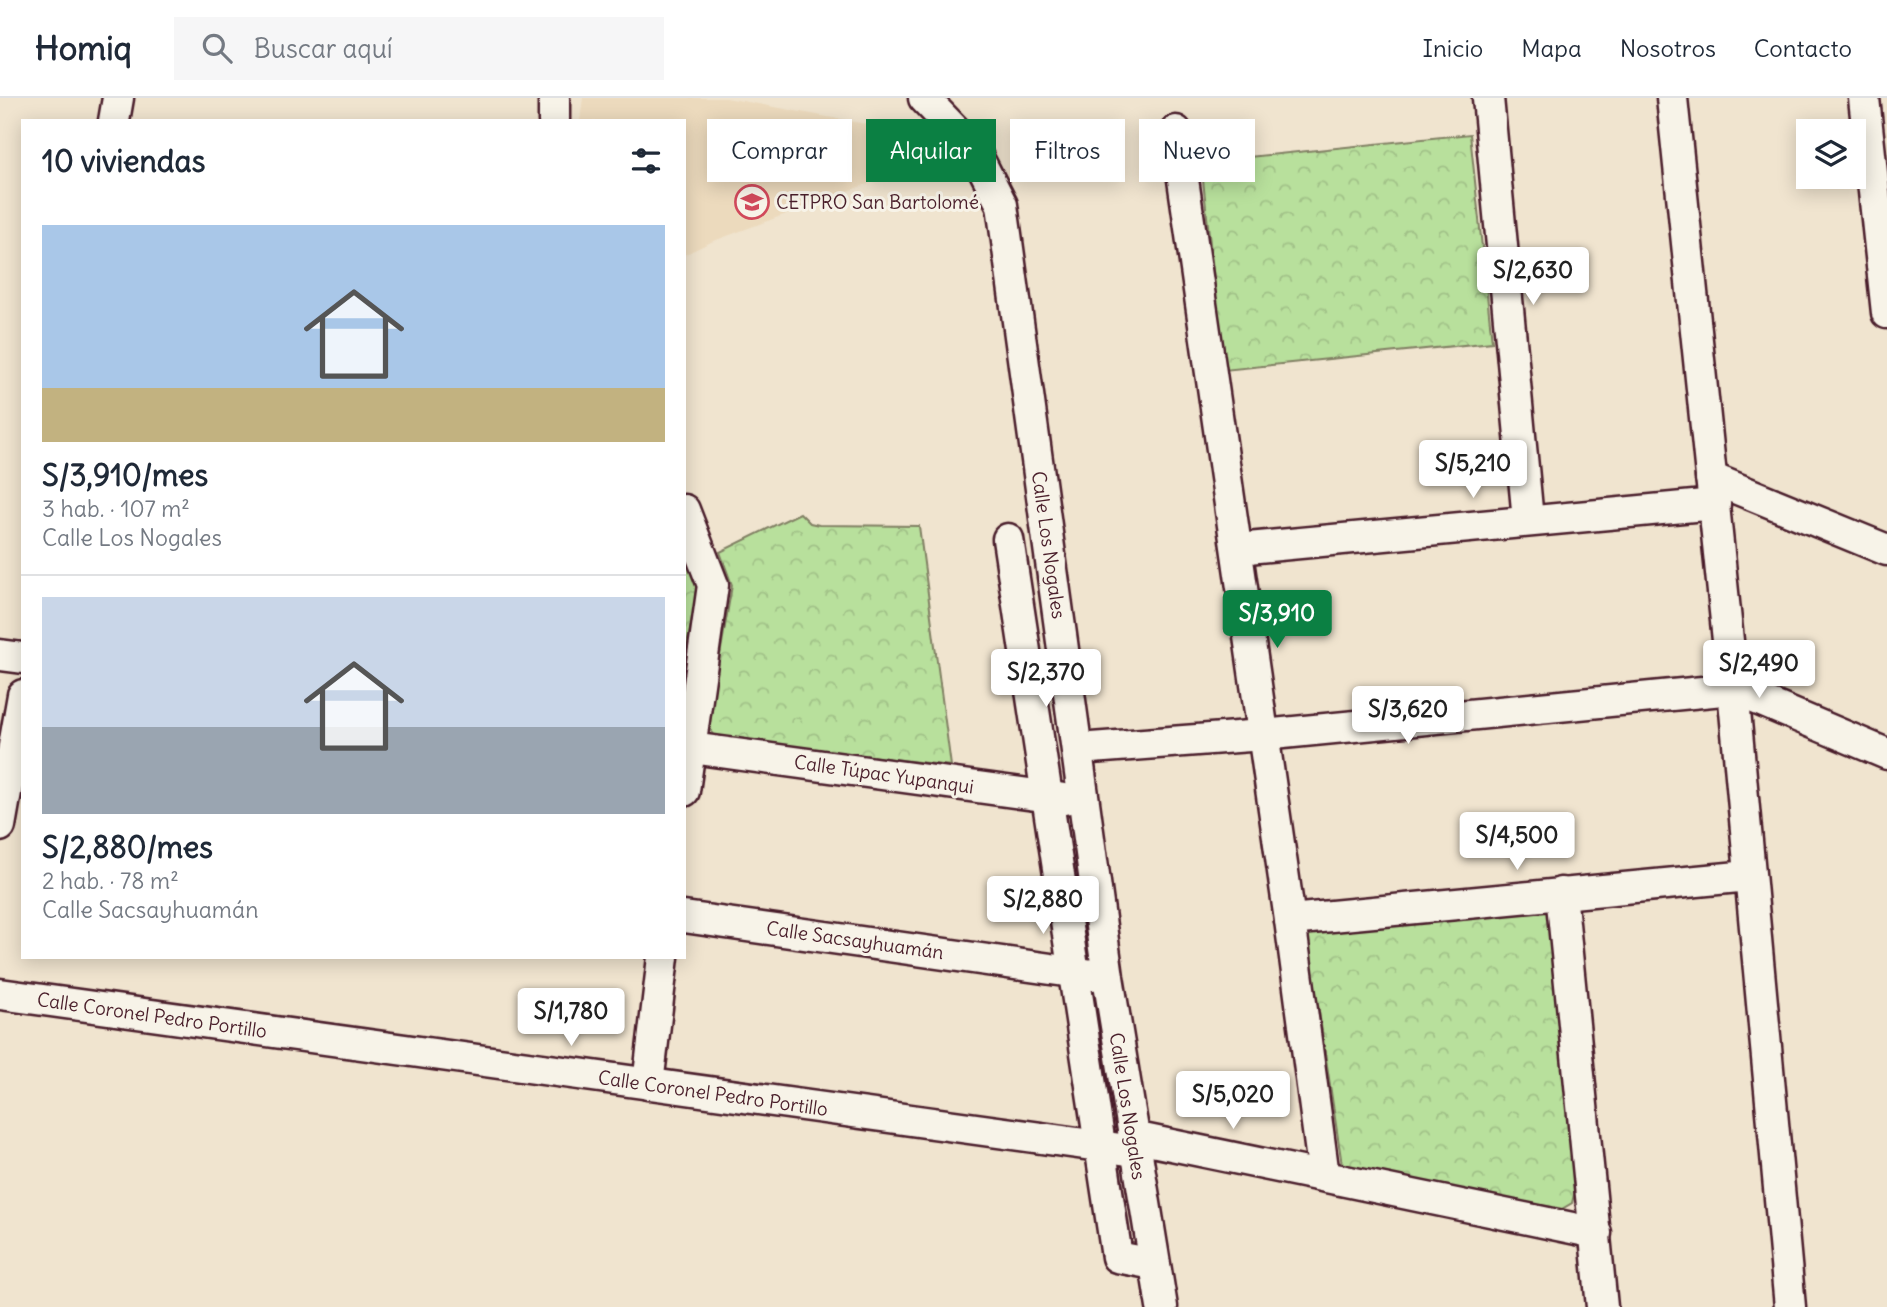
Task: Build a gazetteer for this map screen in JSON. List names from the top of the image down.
{
  "streets": {
    "street": [
      "Calle Los Nogales",
      "Calle Túpac Yupanqui",
      "Calle Sacsayhuamán",
      "Calle Coronel Pedro Portillo"
    ]
  },
  "crossings": [
    ["Calle Los Nogales", "Calle Túpac Yupanqui"],
    ["Calle Los Nogales", "Calle Sacsayhuamán"],
    ["Calle Los Nogales", "Calle Coronel Pedro Portillo"]
  ],
  "places": {
    "school or university": ["CETPRO San Bartolomé"]
  },
  "page": {
    "header": "Homiq",
    "search": "Buscar aquí",
    "nav": [
      "Inicio",
      "Mapa",
      "Nosotros",
      "Contacto"
    ],
    "chip": [
      "Comprar",
      "Alquilar",
      "Filtros",
      "Nuevo"
    ],
    "heading": "10 viviendas",
    "list": [
      {
        "name": "S/3,910/mes",
        "note": "3 hab. · 107 m² · Calle Los Nogales"
      },
      {
        "name": "S/2,880/mes",
        "note": "2 hab. · 78 m² · Calle Sacsayhuamán"
      }
    ],
    "price": [
      "S/2,630",
      "S/5,210",
      "S/3,910",
      "S/2,490",
      "S/2,370",
      "S/3,620",
      "S/4,500",
      "S/2,880",
      "S/1,780",
      "S/5,020"
    ]
  }
}
